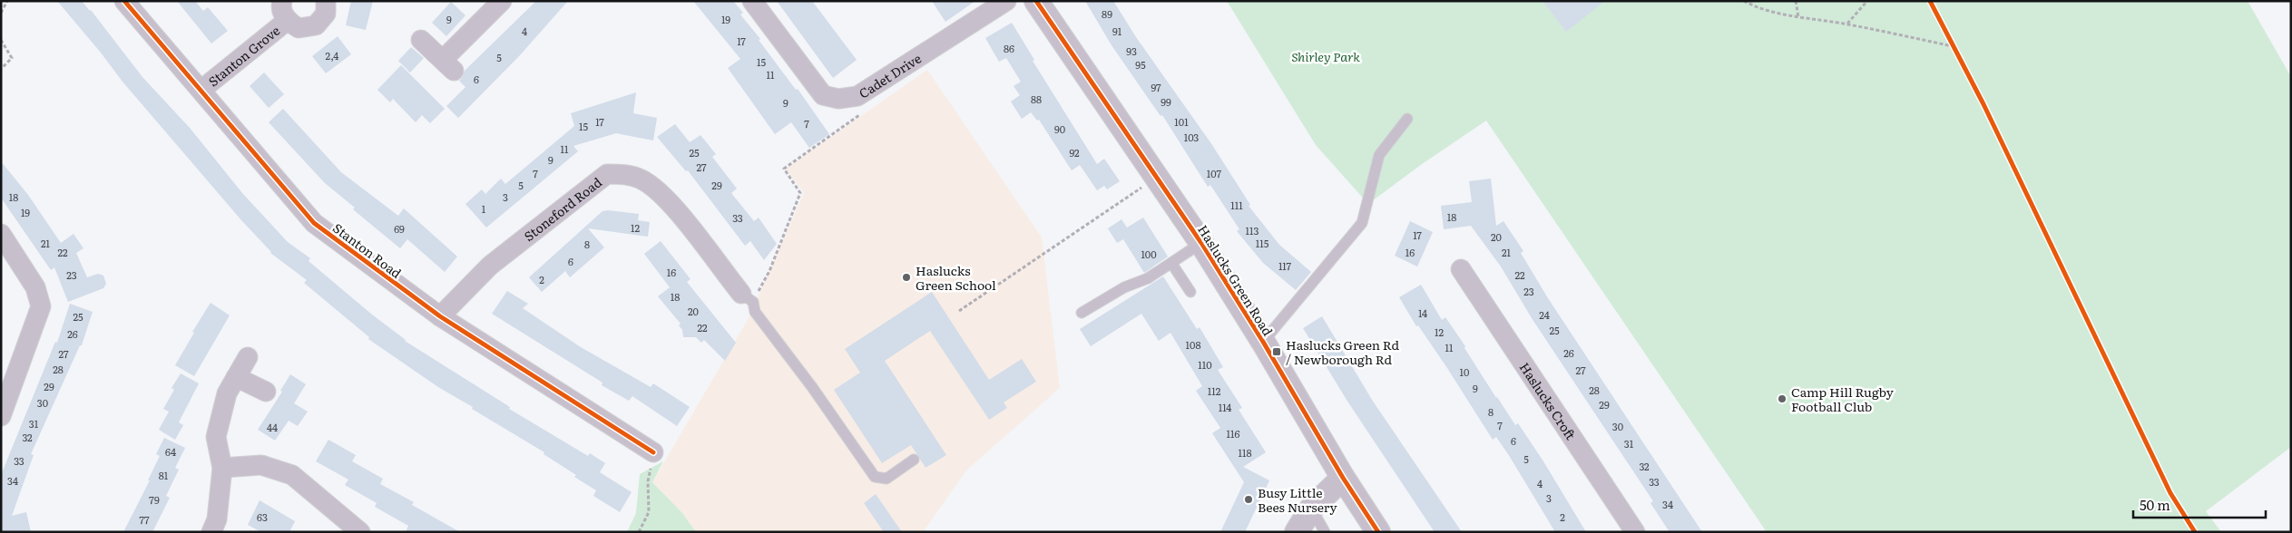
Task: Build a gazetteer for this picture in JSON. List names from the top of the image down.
{
  "streets": {
    "street": [
      "Stanton Grove",
      "Cadet Drive",
      "Stoneford Road",
      "Stanton Road",
      "Haslucks Green Road",
      "Haslucks Croft"
    ]
  },
  "crossings": [
    ["Stanton Grove", "Stanton Road"],
    ["Stoneford Road", "Stanton Road"]
  ],
  "parks": ["Shirley Park"],
  "places": {
    "other": ["Haslucks Green School", "Camp Hill Rugby Football Club", "Busy Little Bees Nursery"],
    "transit": ["Haslucks Green Rd / Newborough Rd"]
  },
  "house_numbers": [
    "89",
    "9",
    "19",
    "4",
    "91",
    "17",
    "86",
    "93",
    "2,4",
    "5",
    "15",
    "95",
    "11",
    "6",
    "97",
    "88",
    "99",
    "9",
    "17",
    "101",
    "7",
    "15",
    "90",
    "103",
    "11",
    "25",
    "92",
    "9",
    "27",
    "7",
    "107",
    "5",
    "29",
    "18",
    "3",
    "111",
    "1",
    "19",
    "18",
    "33",
    "12",
    "69",
    "113",
    "17",
    "20",
    "21",
    "115",
    "8",
    "22",
    "16",
    "21",
    "100",
    "6",
    "117",
    "16",
    "23",
    "22",
    "2",
    "23",
    "18",
    "20",
    "14",
    "24",
    "25",
    "22",
    "25",
    "12",
    "26",
    "108",
    "11",
    "26",
    "27",
    "110",
    "28",
    "27",
    "10",
    "29",
    "9",
    "28",
    "112",
    "30",
    "29",
    "114",
    "8",
    "31",
    "7",
    "30",
    "44",
    "116",
    "32",
    "6",
    "31",
    "64",
    "118",
    "5",
    "33",
    "32",
    "81",
    "34",
    "33",
    "4",
    "3",
    "79",
    "34",
    "63",
    "2",
    "77"
  ],
  "scale_bar": "50 m"
}
